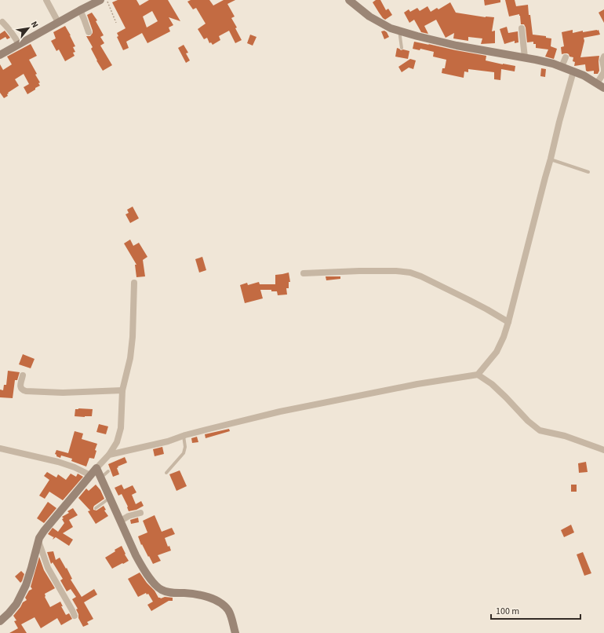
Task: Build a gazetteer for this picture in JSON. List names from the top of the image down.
{
  "scale_bar": "100 m",
  "north": "top right"
}
